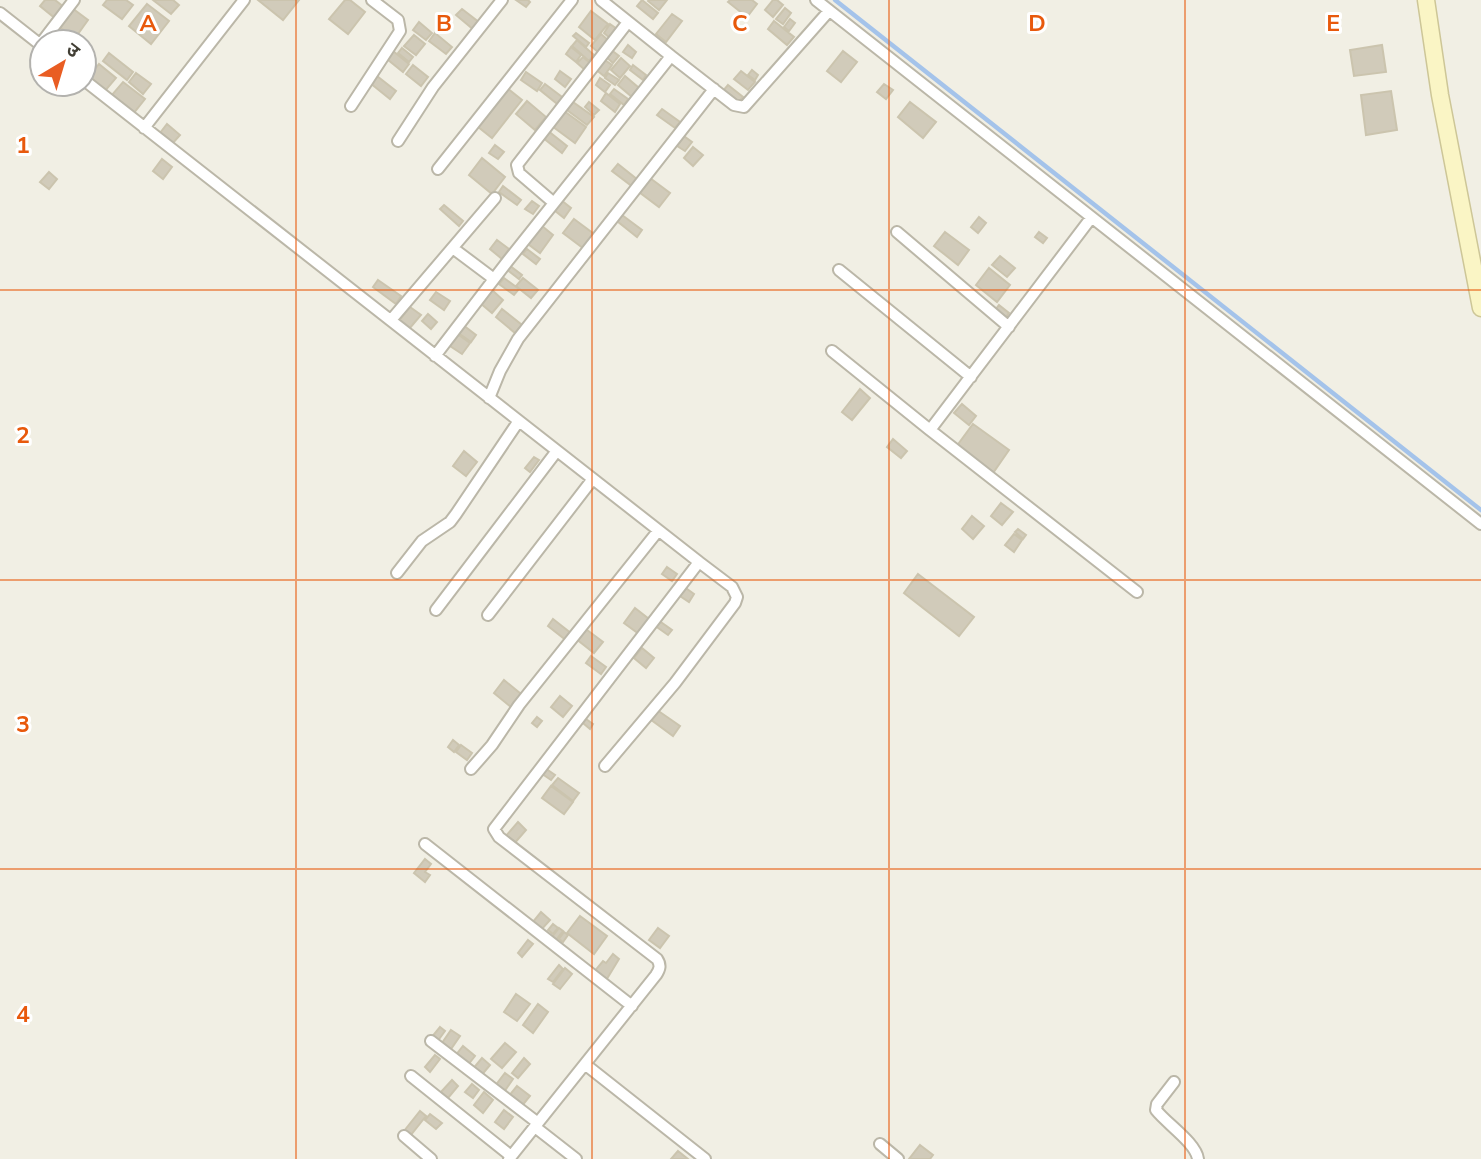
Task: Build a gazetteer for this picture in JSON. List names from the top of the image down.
{
  "north": "top right",
  "grid": {
    "columns": [
      "A",
      "B",
      "C",
      "D",
      "E"
    ],
    "rows": [
      "1",
      "2",
      "3",
      "4"
    ]
  }
}
